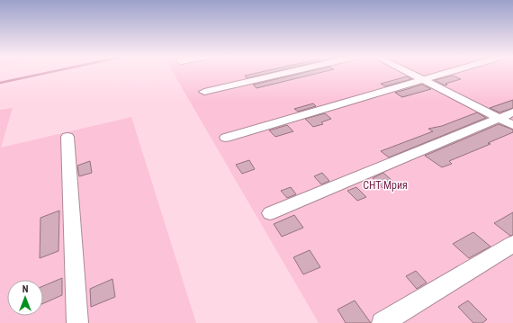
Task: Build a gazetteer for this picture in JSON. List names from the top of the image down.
{
  "parks": ["СНТ Мрия"],
  "north": "top"
}
